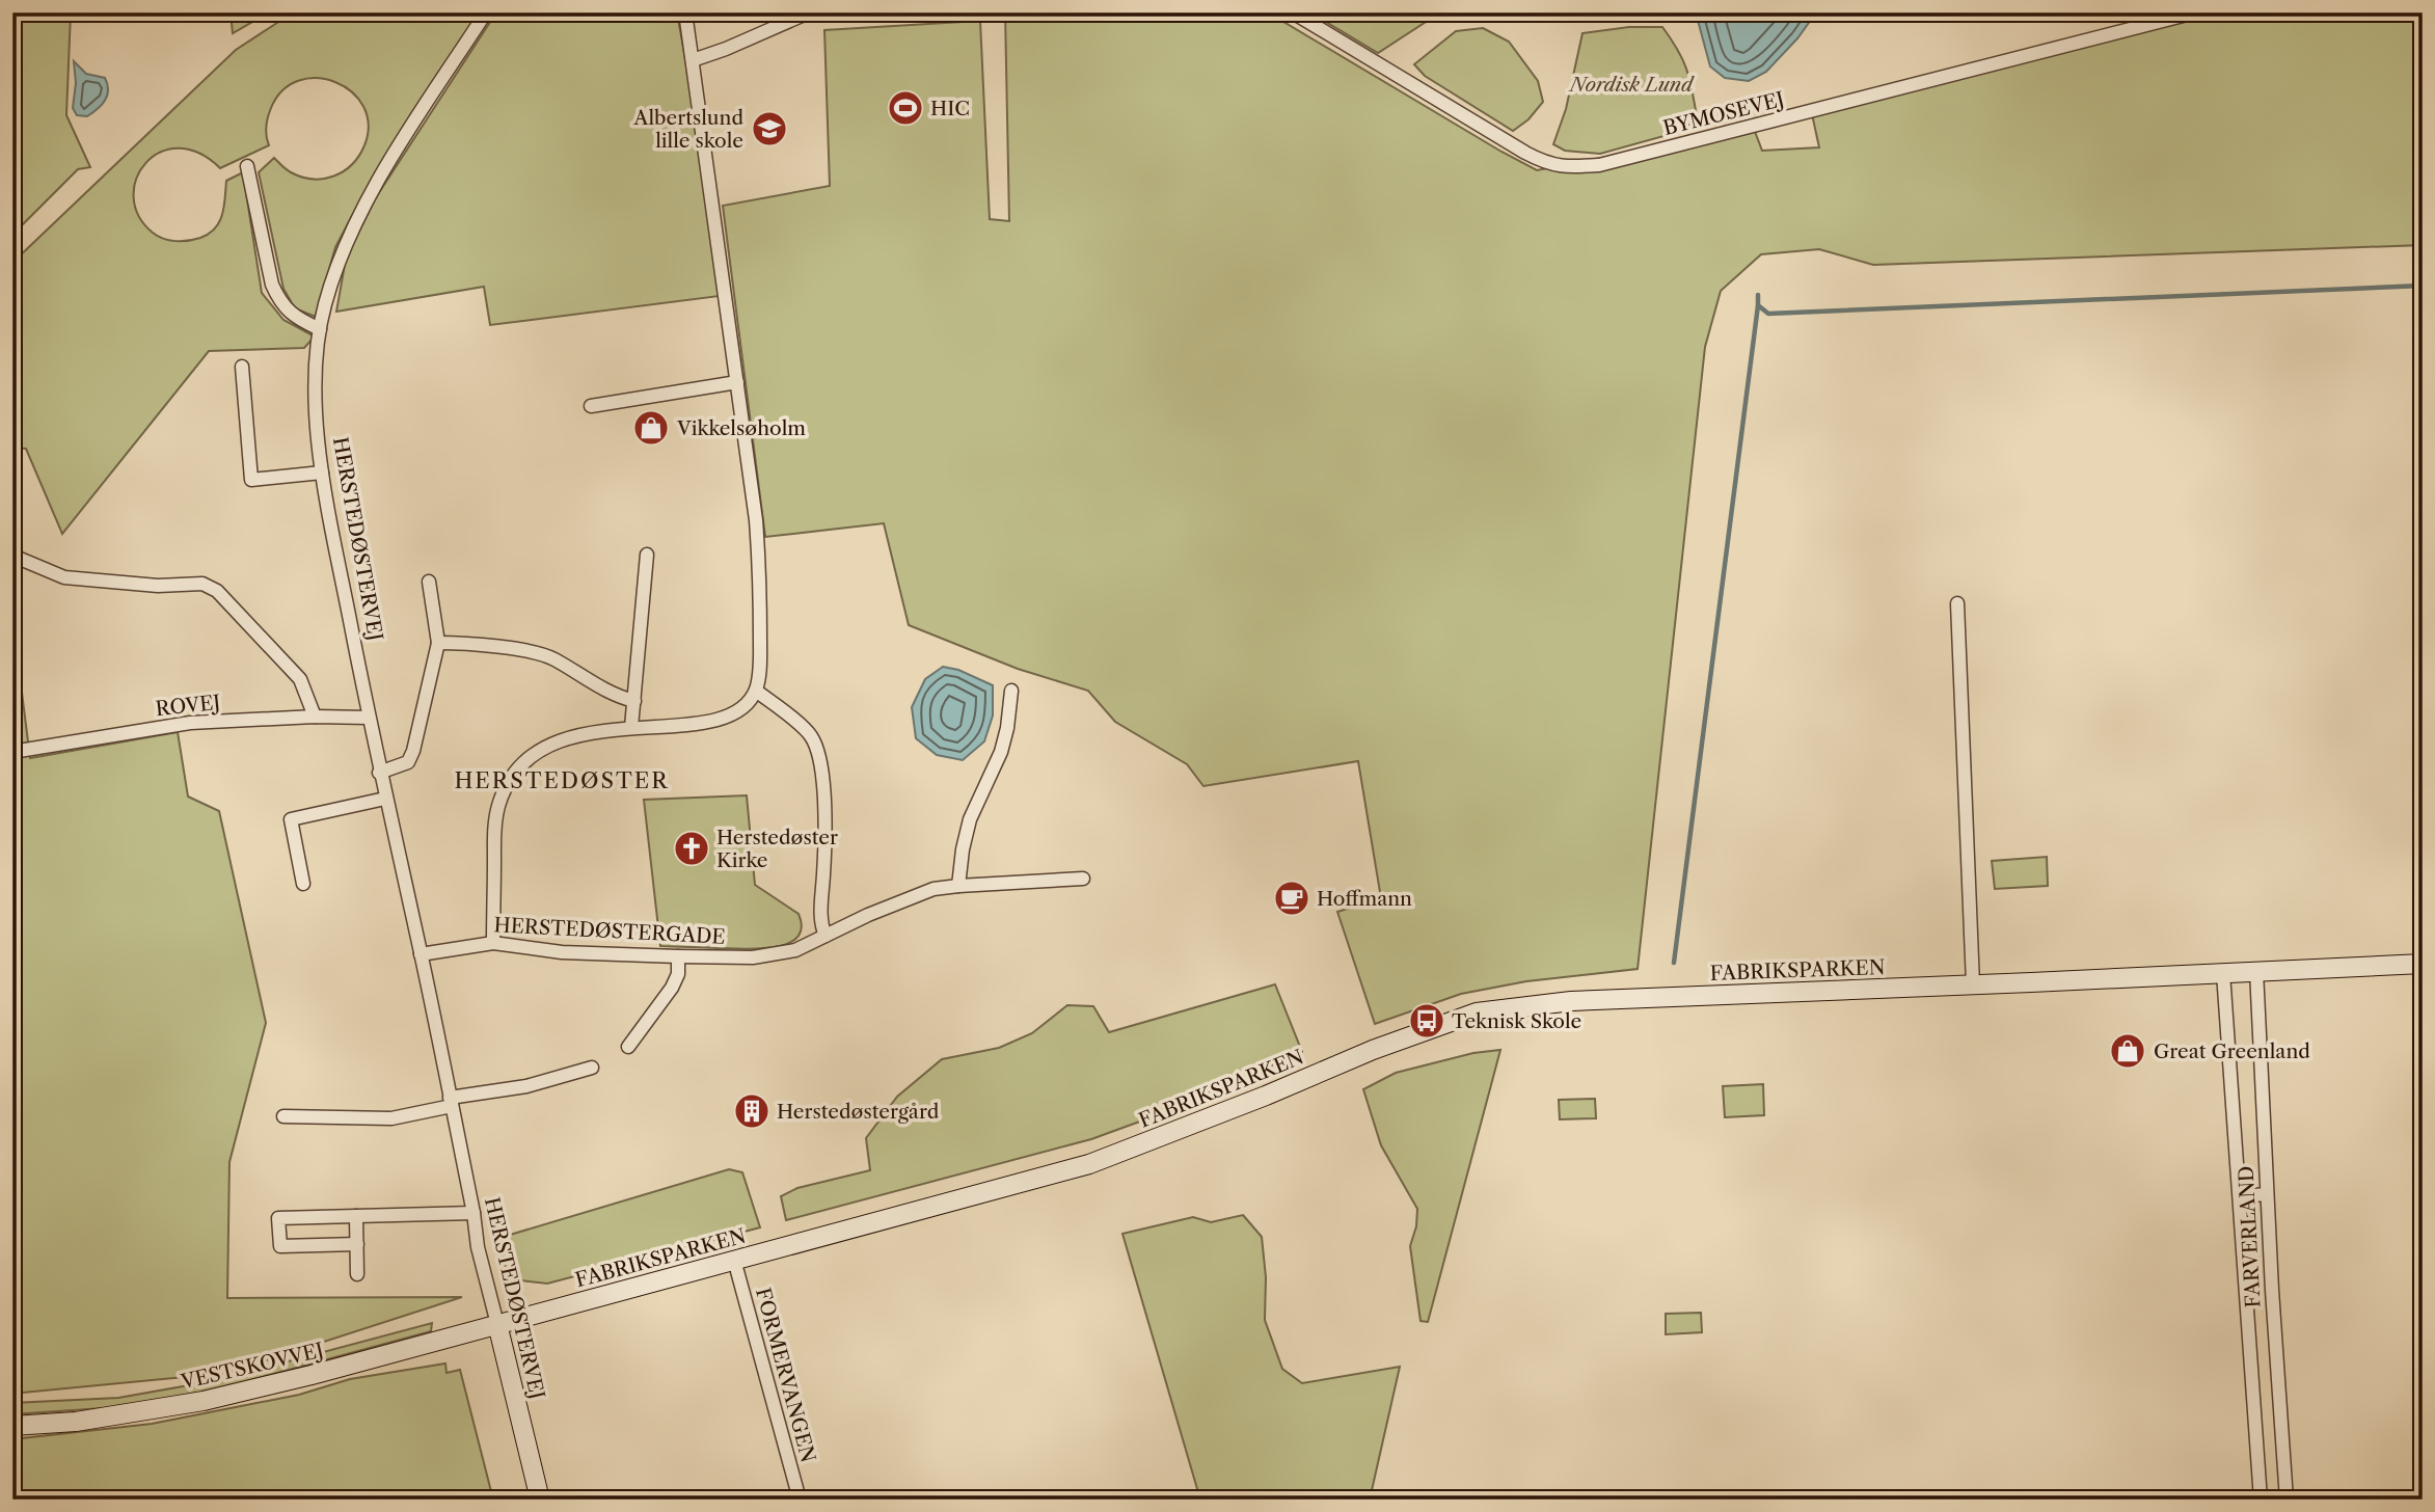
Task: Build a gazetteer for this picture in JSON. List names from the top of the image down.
{
  "streets": {
    "street": [
      "BYMOSEVEJ",
      "HERSTEDØSTERVEJ",
      "ROVEJ",
      "HERSTEDØSTERGADE",
      "FABRIKSPARKEN",
      "FARVERLAND",
      "VESTSKOVVEJ",
      "FORMERVANGEN"
    ]
  },
  "crossings": [
    ["HERSTEDØSTERVEJ", "ROVEJ"],
    ["HERSTEDØSTERVEJ", "HERSTEDØSTERGADE"],
    ["HERSTEDØSTERVEJ", "FABRIKSPARKEN"],
    ["HERSTEDØSTERVEJ", "VESTSKOVVEJ"],
    ["FABRIKSPARKEN", "FARVERLAND"],
    ["FABRIKSPARKEN", "VESTSKOVVEJ"],
    ["FABRIKSPARKEN", "FORMERVANGEN"]
  ],
  "districts": ["HERSTEDØSTER"],
  "parks": ["Nordisk Lund"],
  "places": {
    "sports": ["HIC"],
    "school or university": ["Albertslund lille skole"],
    "shop": ["Vikkelsøholm", "Great Greenland"],
    "church": ["Herstedøster Kirke"],
    "cafe": ["Hoffmann"],
    "bus stop": ["Teknisk Skole"],
    "building": ["Herstedøstergård"]
  }
}
